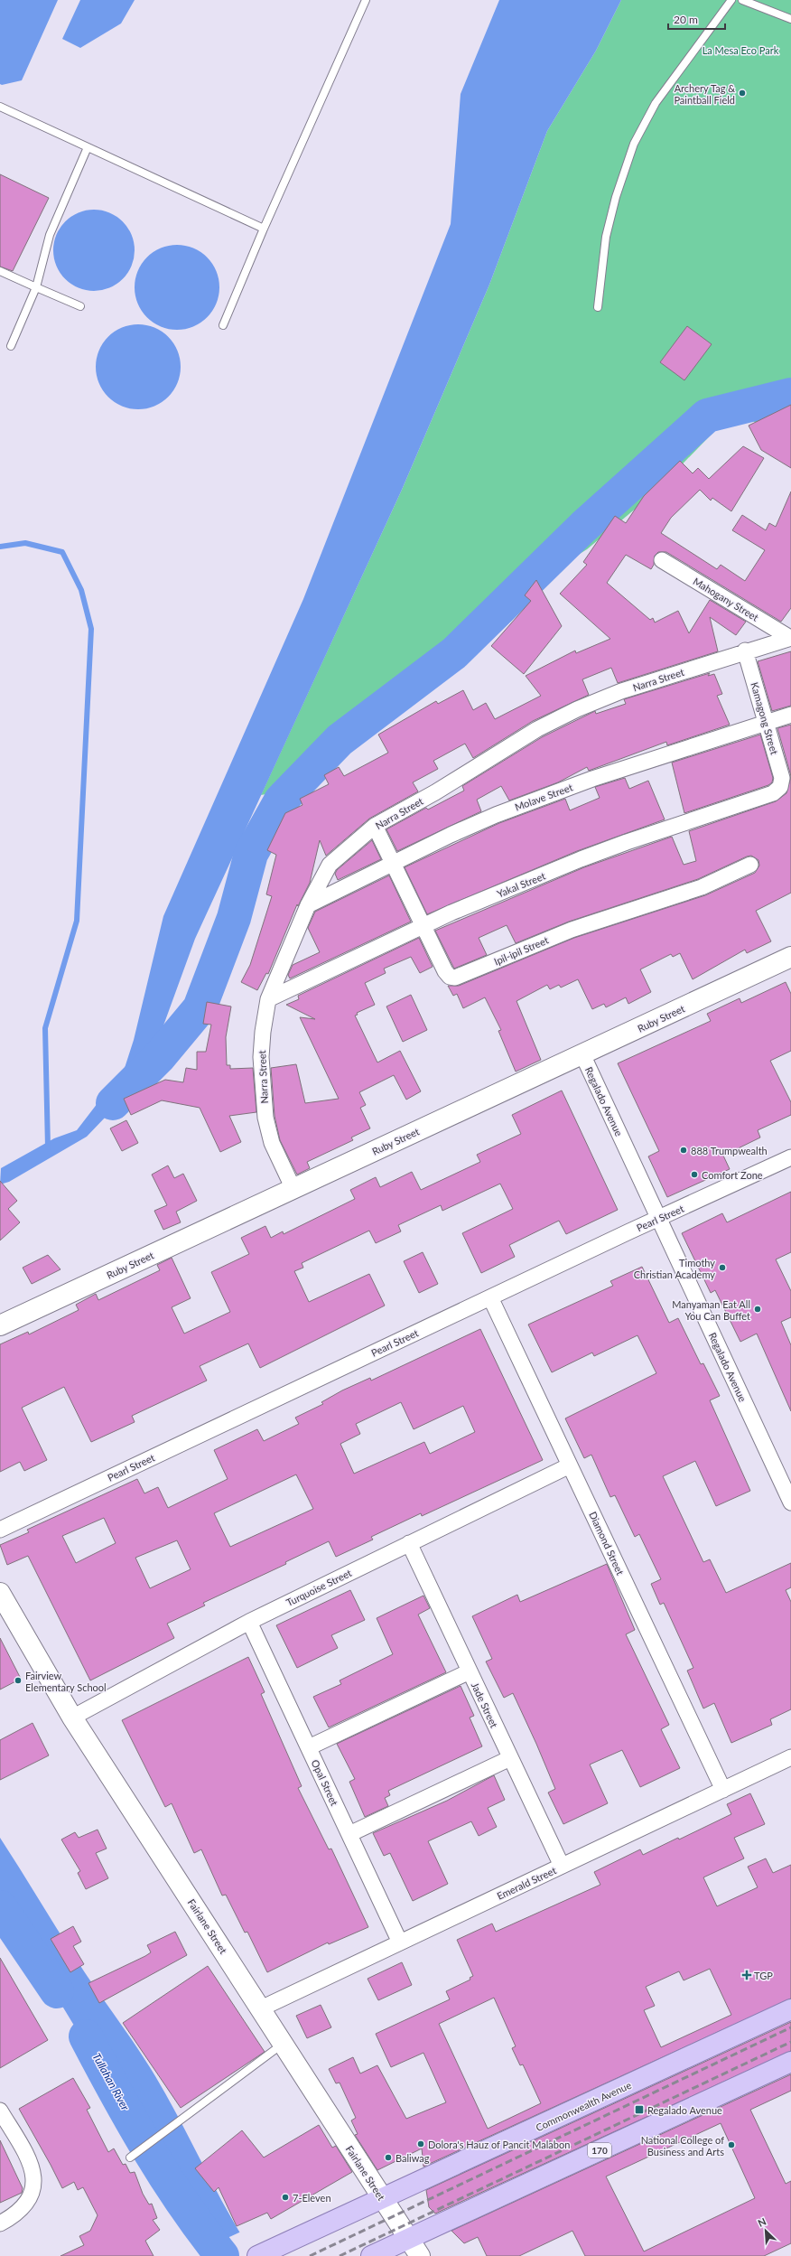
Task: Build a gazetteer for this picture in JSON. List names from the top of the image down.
{
  "streets": {
    "main road": ["Commonwealth Avenue", "170"],
    "street": [
      "Mahogany Street",
      "Narra Street",
      "Kamagong Street",
      "Molave Street",
      "Yakal Street",
      "Ipil-ipil Street",
      "Ruby Street",
      "Regalado Avenue",
      "Pearl Street",
      "Diamond Street",
      "Turquoise Street",
      "Jade Street",
      "Opal Street",
      "Emerald Street",
      "Fairlane Street"
    ]
  },
  "crossings": [
    ["Mahogany Street", "Narra Street"],
    ["Narra Street", "Kamagong Street"],
    ["Narra Street", "Molave Street"],
    ["Narra Street", "Yakal Street"],
    ["Narra Street", "Ipil-ipil Street"],
    ["Narra Street", "Ruby Street"],
    ["Kamagong Street", "Molave Street"],
    ["Kamagong Street", "Yakal Street"],
    ["Molave Street", "Ipil-ipil Street"],
    ["Yakal Street", "Ipil-ipil Street"],
    ["Ruby Street", "Regalado Avenue"],
    ["Regalado Avenue", "Pearl Street"],
    ["Pearl Street", "Diamond Street"],
    ["Diamond Street", "Turquoise Street"],
    ["Diamond Street", "Emerald Street"],
    ["Turquoise Street", "Jade Street"],
    ["Turquoise Street", "Opal Street"],
    ["Turquoise Street", "Fairlane Street"],
    ["Jade Street", "Emerald Street"],
    ["Opal Street", "Emerald Street"],
    ["Emerald Street", "Fairlane Street"],
    ["Fairlane Street", "Commonwealth Avenue"],
    ["Fairlane Street", "170"]
  ],
  "water": ["Tullahan River"],
  "parks": ["La Mesa Eco Park"],
  "places": {
    "other": [
      "Archery Tag & Paintball Field",
      "888 Trumpwealth",
      "Comfort Zone",
      "Timothy Christian Academy",
      "Manyaman Eat All You Can Buffet",
      "Fairview Elementary School",
      "Dolora's Hauz of Pancit Malabon",
      "National College of Business and Arts",
      "Baliwag",
      "7-Eleven"
    ],
    "health": ["TGP"],
    "transit": ["Regalado Avenue"]
  },
  "scale_bar": "20 m",
  "north": "top left"
}
